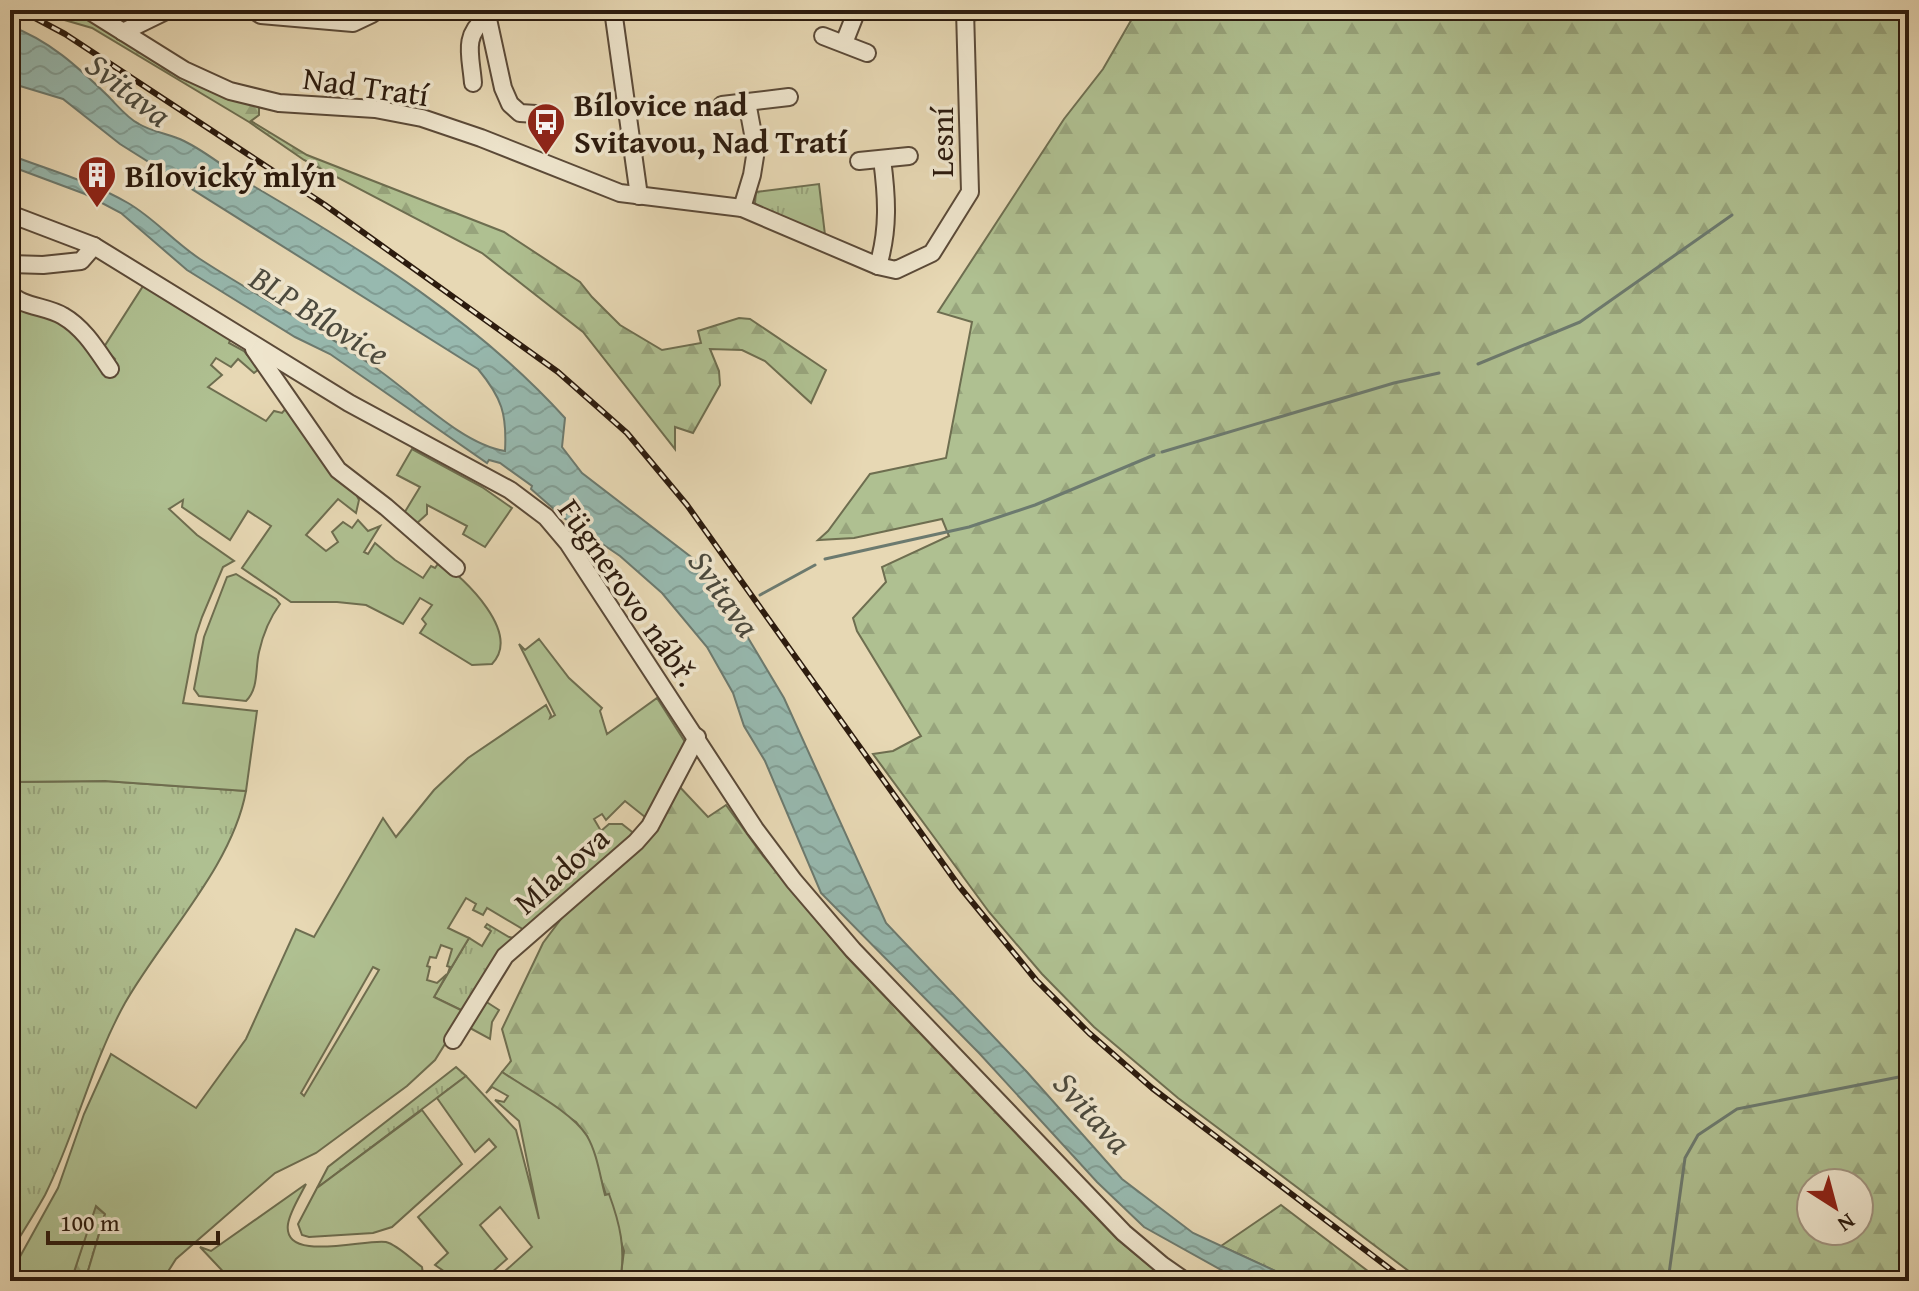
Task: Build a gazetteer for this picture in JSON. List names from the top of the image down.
{
  "streets": {
    "street": [
      "Nad Tratí",
      "Lesní",
      "Fügnerovo nábř.",
      "Mladova"
    ]
  },
  "crossings": [
    ["Nad Tratí", "Lesní"],
    ["Fügnerovo nábř.", "Mladova"]
  ],
  "water": ["Svitava", "BLP Bílovice"],
  "places": {
    "bus stop": ["Bílovice nad Svitavou, Nad Tratí"],
    "building": ["Bílovický mlýn"]
  },
  "scale_bar": "100 m",
  "north": "bottom right"
}
